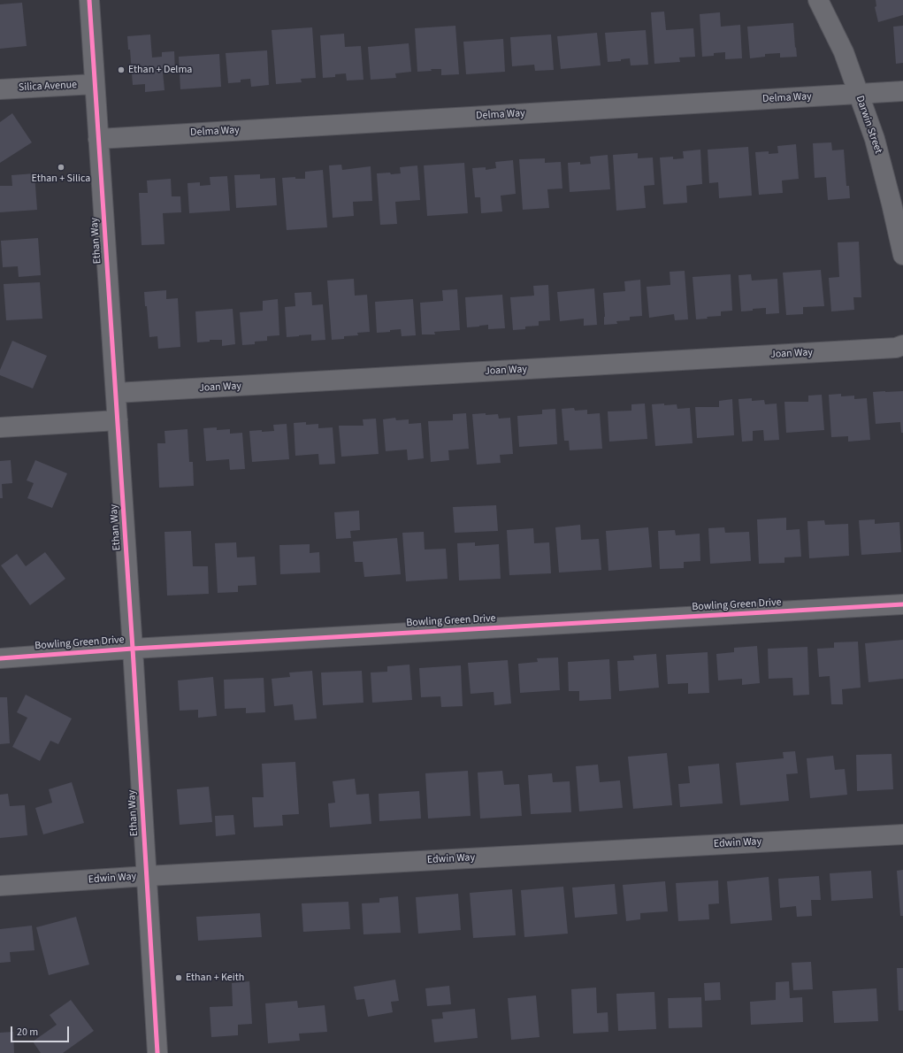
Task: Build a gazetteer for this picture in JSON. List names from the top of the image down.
{
  "streets": {
    "street": [
      "Silica Avenue",
      "Delma Way",
      "Darwin Street",
      "Ethan Way",
      "Joan Way",
      "Bowling Green Drive",
      "Edwin Way"
    ]
  },
  "crossings": [
    ["Silica Avenue", "Ethan Way"],
    ["Delma Way", "Darwin Street"],
    ["Delma Way", "Ethan Way"],
    ["Ethan Way", "Joan Way"],
    ["Ethan Way", "Bowling Green Drive"],
    ["Ethan Way", "Edwin Way"]
  ],
  "places": ["Ethan + Delma", "Ethan + Silica", "Ethan + Keith"],
  "scale_bar": "20 m"
}
